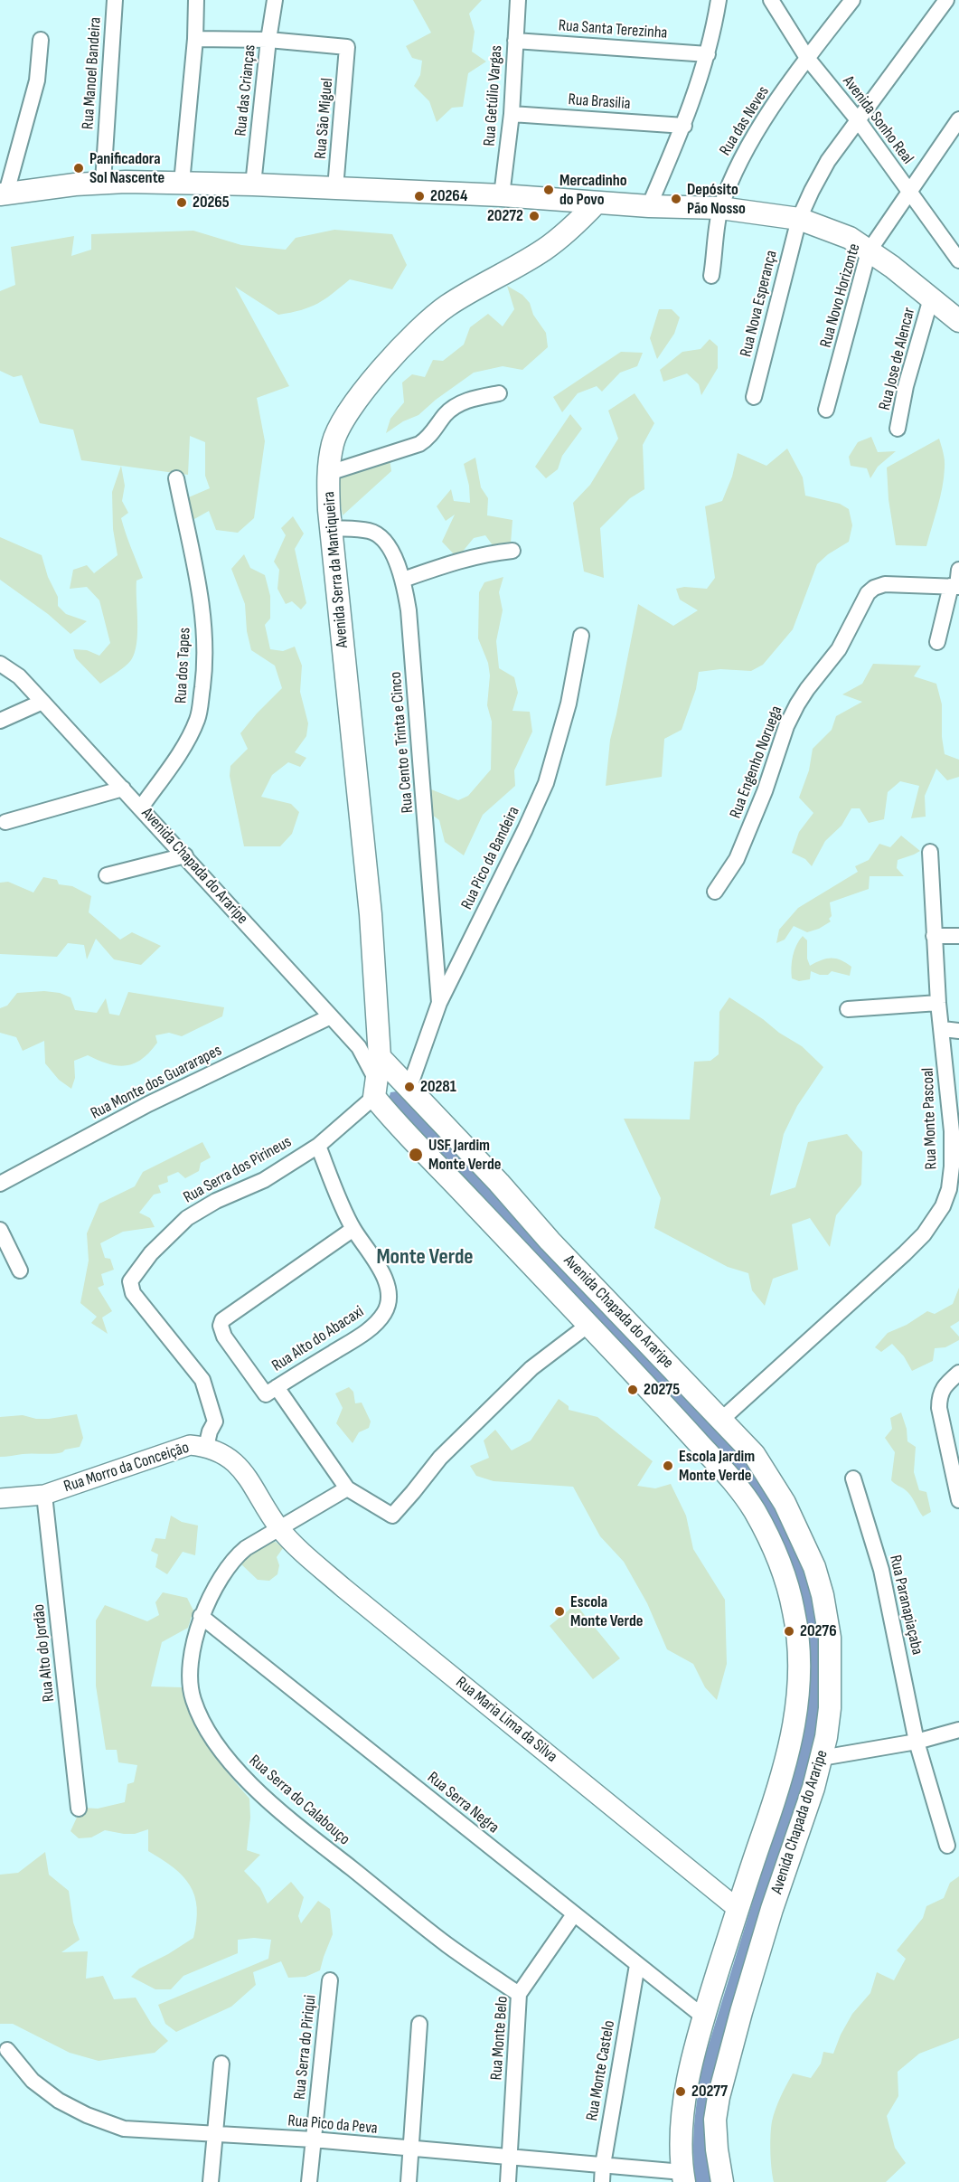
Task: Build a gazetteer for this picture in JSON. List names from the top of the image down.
{
  "streets": {
    "main road": ["Avenida Serra da Mantiqueira", "Avenida Chapada do Araripe"],
    "street": [
      "Rua Santa Terezinha",
      "Rua Manoel Bandeira",
      "Rua das Crianças",
      "Rua Getúlio Vargas",
      "Rua Brasilia",
      "Rua São Miguel",
      "Avenida Sonho Real",
      "Rua das Neves",
      "Rua Novo Horizonte",
      "Rua Nova Esperança",
      "Rua Jose de Alencar",
      "Rua dos Tapes",
      "Rua Cento e Trinta e Cinco",
      "Rua Engenho Noruega",
      "Rua Pico da Bandeira",
      "Rua Monte dos Guararapes",
      "Rua Monte Pascoal",
      "Rua Serra dos Pirineus",
      "Rua Alto do Abacaxi",
      "Rua Morro da Conceição",
      "Rua Paranapiaçaba",
      "Rua Alto do Jordão",
      "Rua Maria Lima da Silva",
      "Rua Serra do Calabouço",
      "Rua Serra Negra",
      "Rua Monte Belo",
      "Rua Serra do Piriqui",
      "Rua Monte Castelo",
      "Rua Pico da Peva"
    ]
  },
  "crossings": [
    ["Rua Santa Terezinha", "Rua Getúlio Vargas"],
    ["Rua das Crianças", "Rua São Miguel"],
    ["Rua Getúlio Vargas", "Rua Brasilia"],
    ["Avenida Sonho Real", "Rua das Neves"],
    ["Avenida Sonho Real", "Rua Novo Horizonte"],
    ["Avenida Sonho Real", "Rua Nova Esperança"],
    ["Avenida Serra da Mantiqueira", "Rua Cento e Trinta e Cinco"],
    ["Avenida Serra da Mantiqueira", "Avenida Chapada do Araripe"],
    ["Rua dos Tapes", "Avenida Chapada do Araripe"],
    ["Rua Cento e Trinta e Cinco", "Rua Pico da Bandeira"],
    ["Rua Pico da Bandeira", "Avenida Chapada do Araripe"],
    ["Avenida Chapada do Araripe", "Rua Monte dos Guararapes"],
    ["Avenida Chapada do Araripe", "Rua Monte Pascoal"],
    ["Avenida Chapada do Araripe", "Rua Serra dos Pirineus"],
    ["Avenida Chapada do Araripe", "Rua Maria Lima da Silva"],
    ["Avenida Chapada do Araripe", "Rua Serra Negra"],
    ["Avenida Chapada do Araripe", "Rua Pico da Peva"],
    ["Rua Serra dos Pirineus", "Rua Alto do Abacaxi"],
    ["Rua Serra dos Pirineus", "Rua Morro da Conceição"],
    ["Rua Morro da Conceição", "Rua Alto do Jordão"],
    ["Rua Morro da Conceição", "Rua Maria Lima da Silva"],
    ["Rua Morro da Conceição", "Rua Serra do Calabouço"],
    ["Rua Maria Lima da Silva", "Rua Serra do Calabouço"],
    ["Rua Serra do Calabouço", "Rua Serra Negra"],
    ["Rua Serra do Calabouço", "Rua Monte Belo"],
    ["Rua Serra Negra", "Rua Monte Belo"],
    ["Rua Serra Negra", "Rua Monte Castelo"],
    ["Rua Monte Belo", "Rua Pico da Peva"],
    ["Rua Serra do Piriqui", "Rua Pico da Peva"],
    ["Rua Monte Castelo", "Rua Pico da Peva"]
  ],
  "districts": ["Monte Verde"],
  "places": [
    "Panificadora Sol Nascente",
    "Mercadinho do Povo",
    "20264",
    "Depósito Pão Nosso",
    "20265",
    "20272",
    "20281",
    "USF Jardim Monte Verde",
    "20275",
    "Escola Jardim Monte Verde",
    "Escola Monte Verde",
    "20276",
    "20277"
  ]
}
